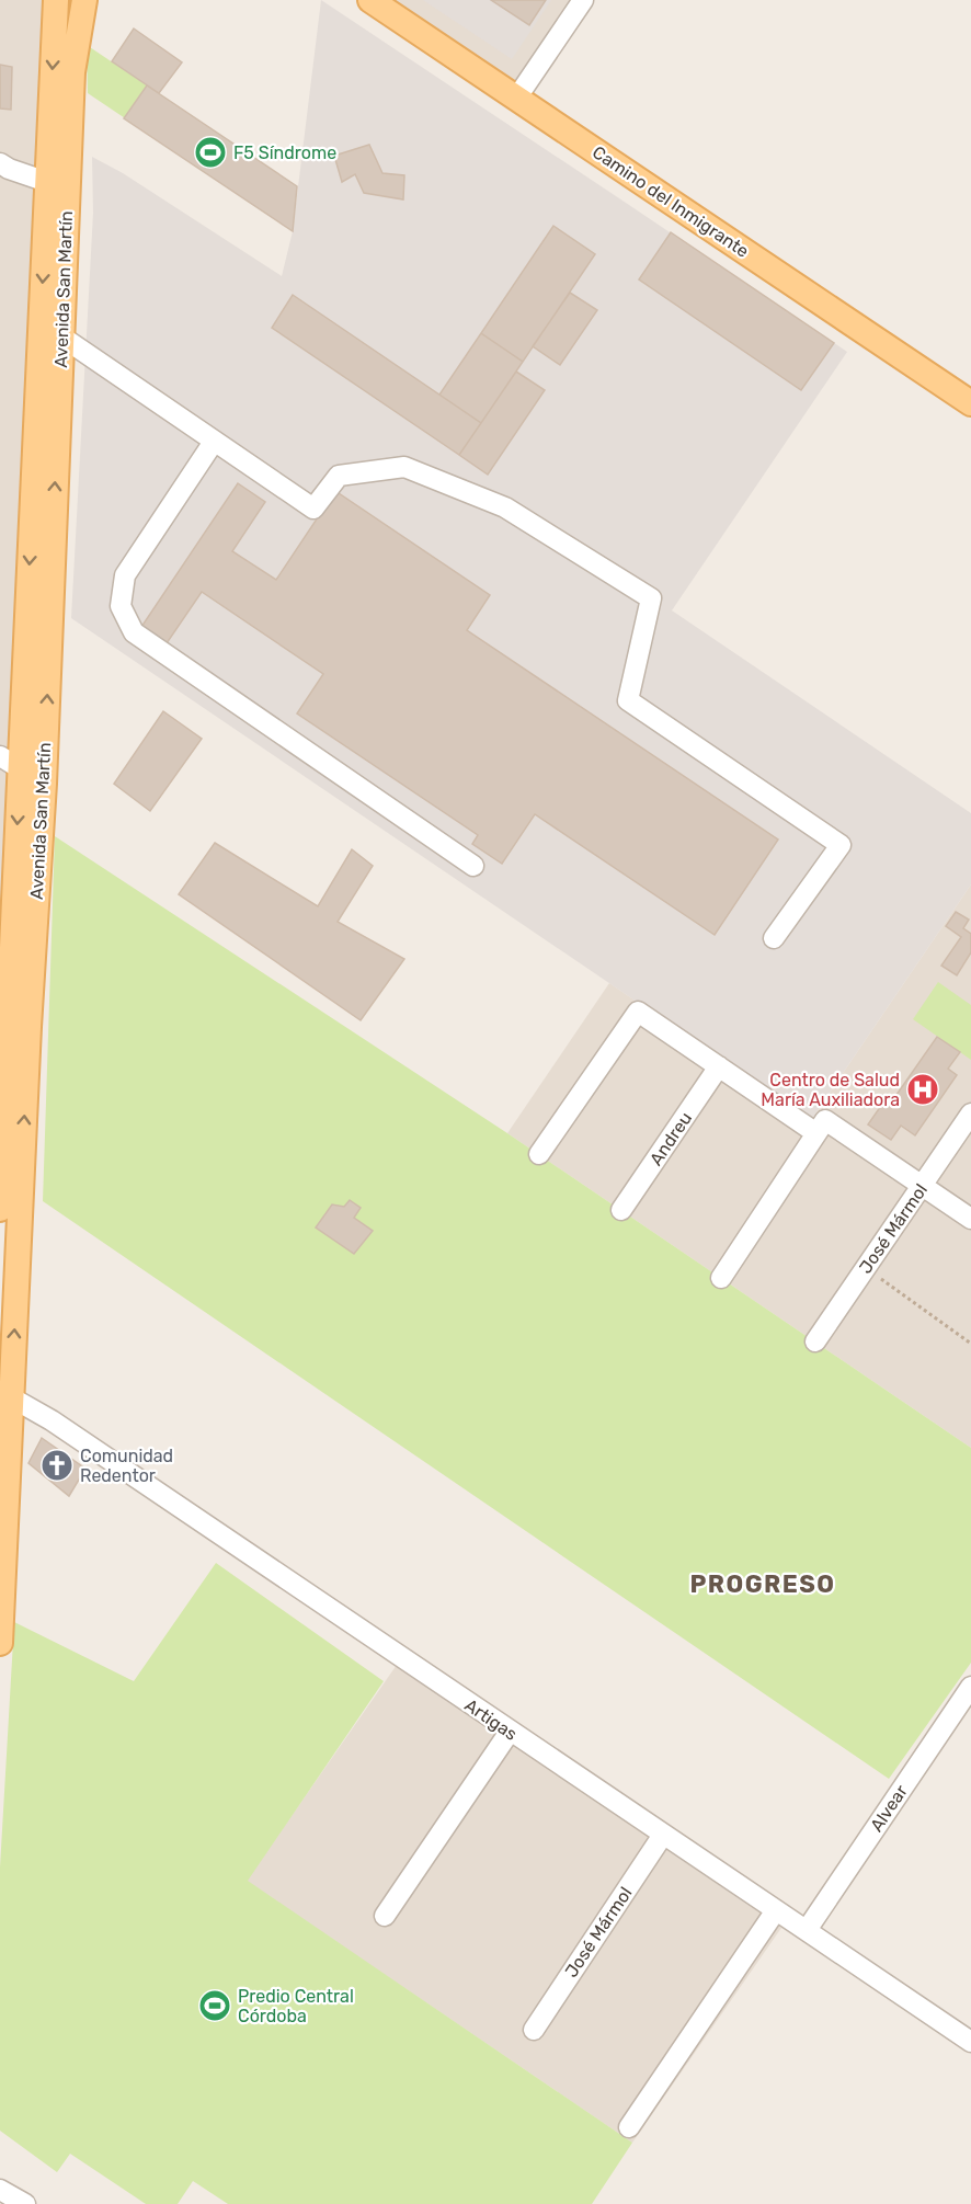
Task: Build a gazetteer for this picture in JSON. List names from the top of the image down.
{
  "streets": {
    "main road": ["Camino del Inmigrante", "Avenida San Martín"],
    "street": [
      "Andreu",
      "José Mármol",
      "Artigas",
      "Alvear"
    ]
  },
  "crossings": [
    ["Avenida San Martín", "Artigas"],
    ["José Mármol", "Artigas"],
    ["Artigas", "Alvear"]
  ],
  "districts": ["PROGRESO"],
  "places": {
    "sports": ["F5 Síndrome", "Predio Central Córdoba"],
    "hospital": ["Centro de Salud María Auxiliadora"],
    "church": ["Comunidad Redentor"]
  }
}
